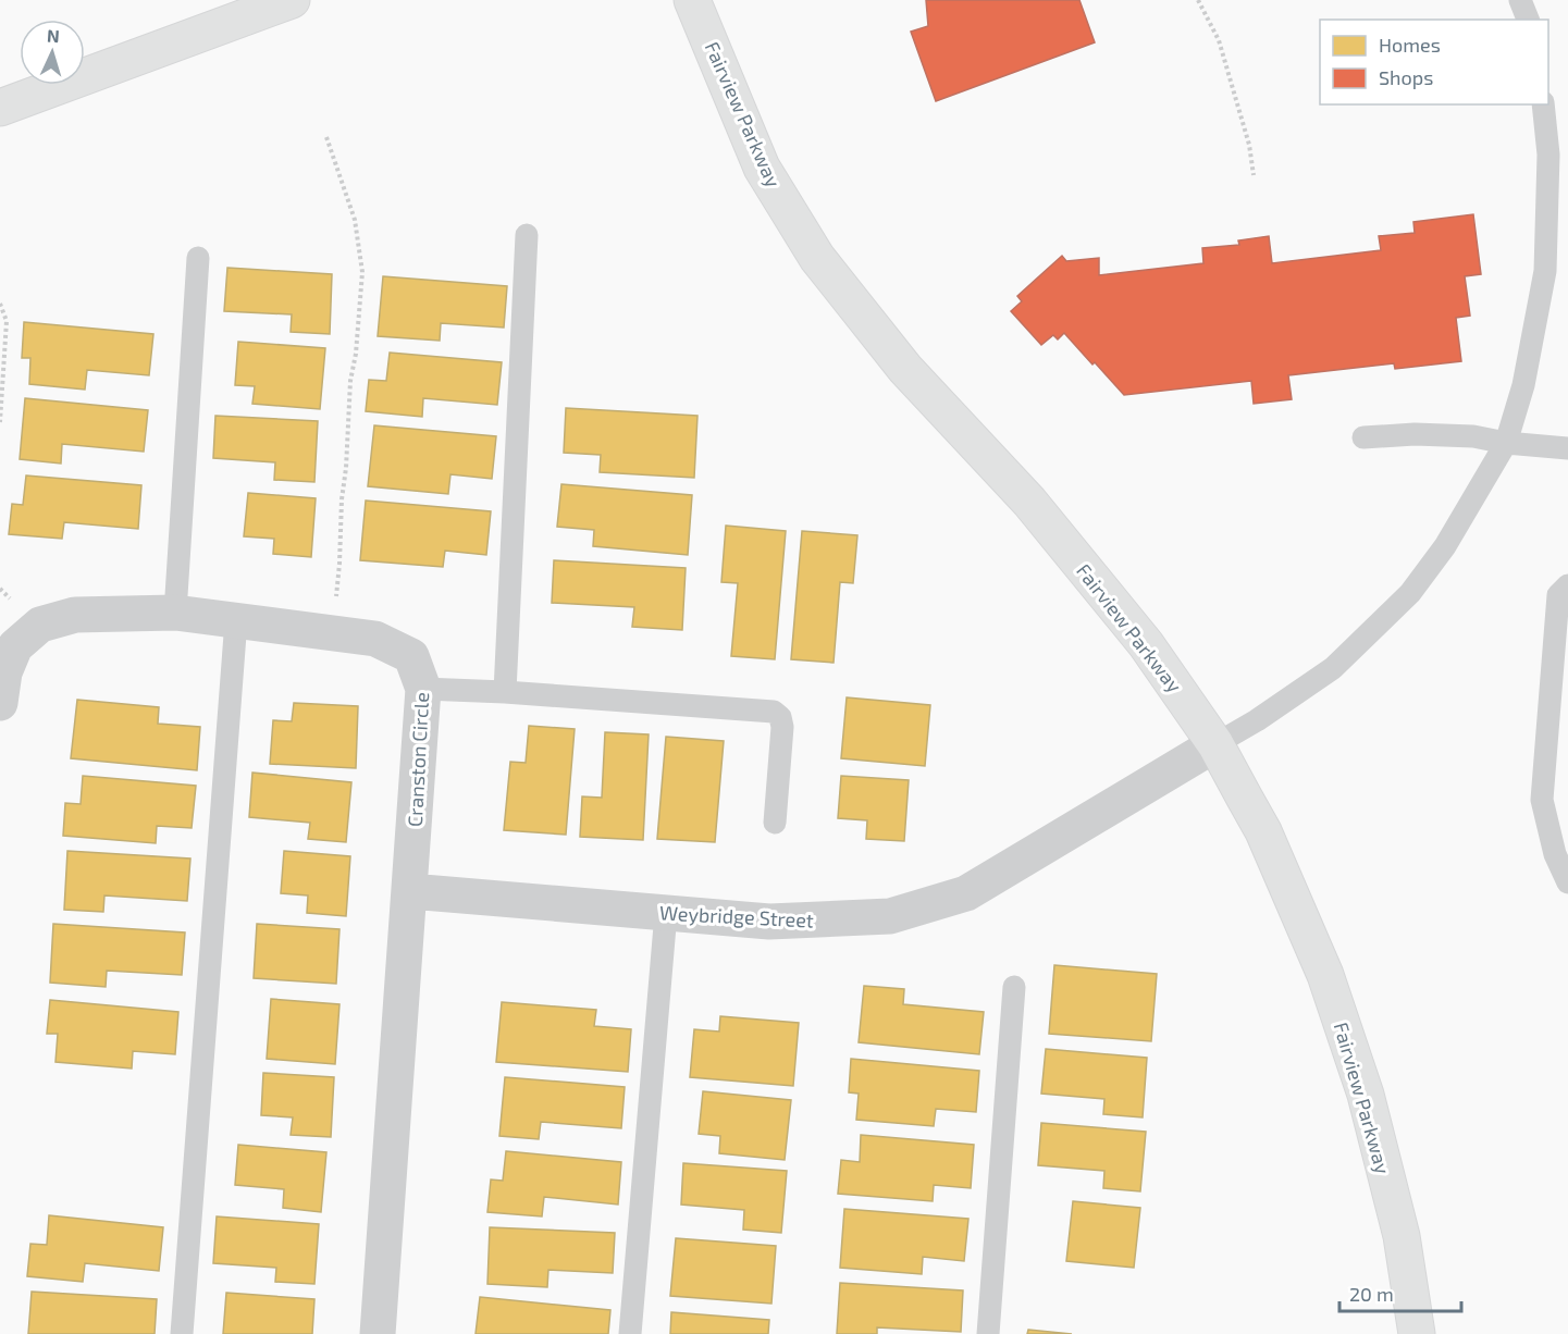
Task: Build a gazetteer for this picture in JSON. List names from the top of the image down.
{
  "streets": {
    "main road": ["Fairview Parkway"],
    "street": ["Cranston Circle", "Weybridge Street"]
  },
  "crossings": [
    ["Fairview Parkway", "Weybridge Street"],
    ["Cranston Circle", "Weybridge Street"]
  ],
  "legend": ["Homes", "Shops"],
  "scale_bar": "20 m",
  "north": "top"
}
